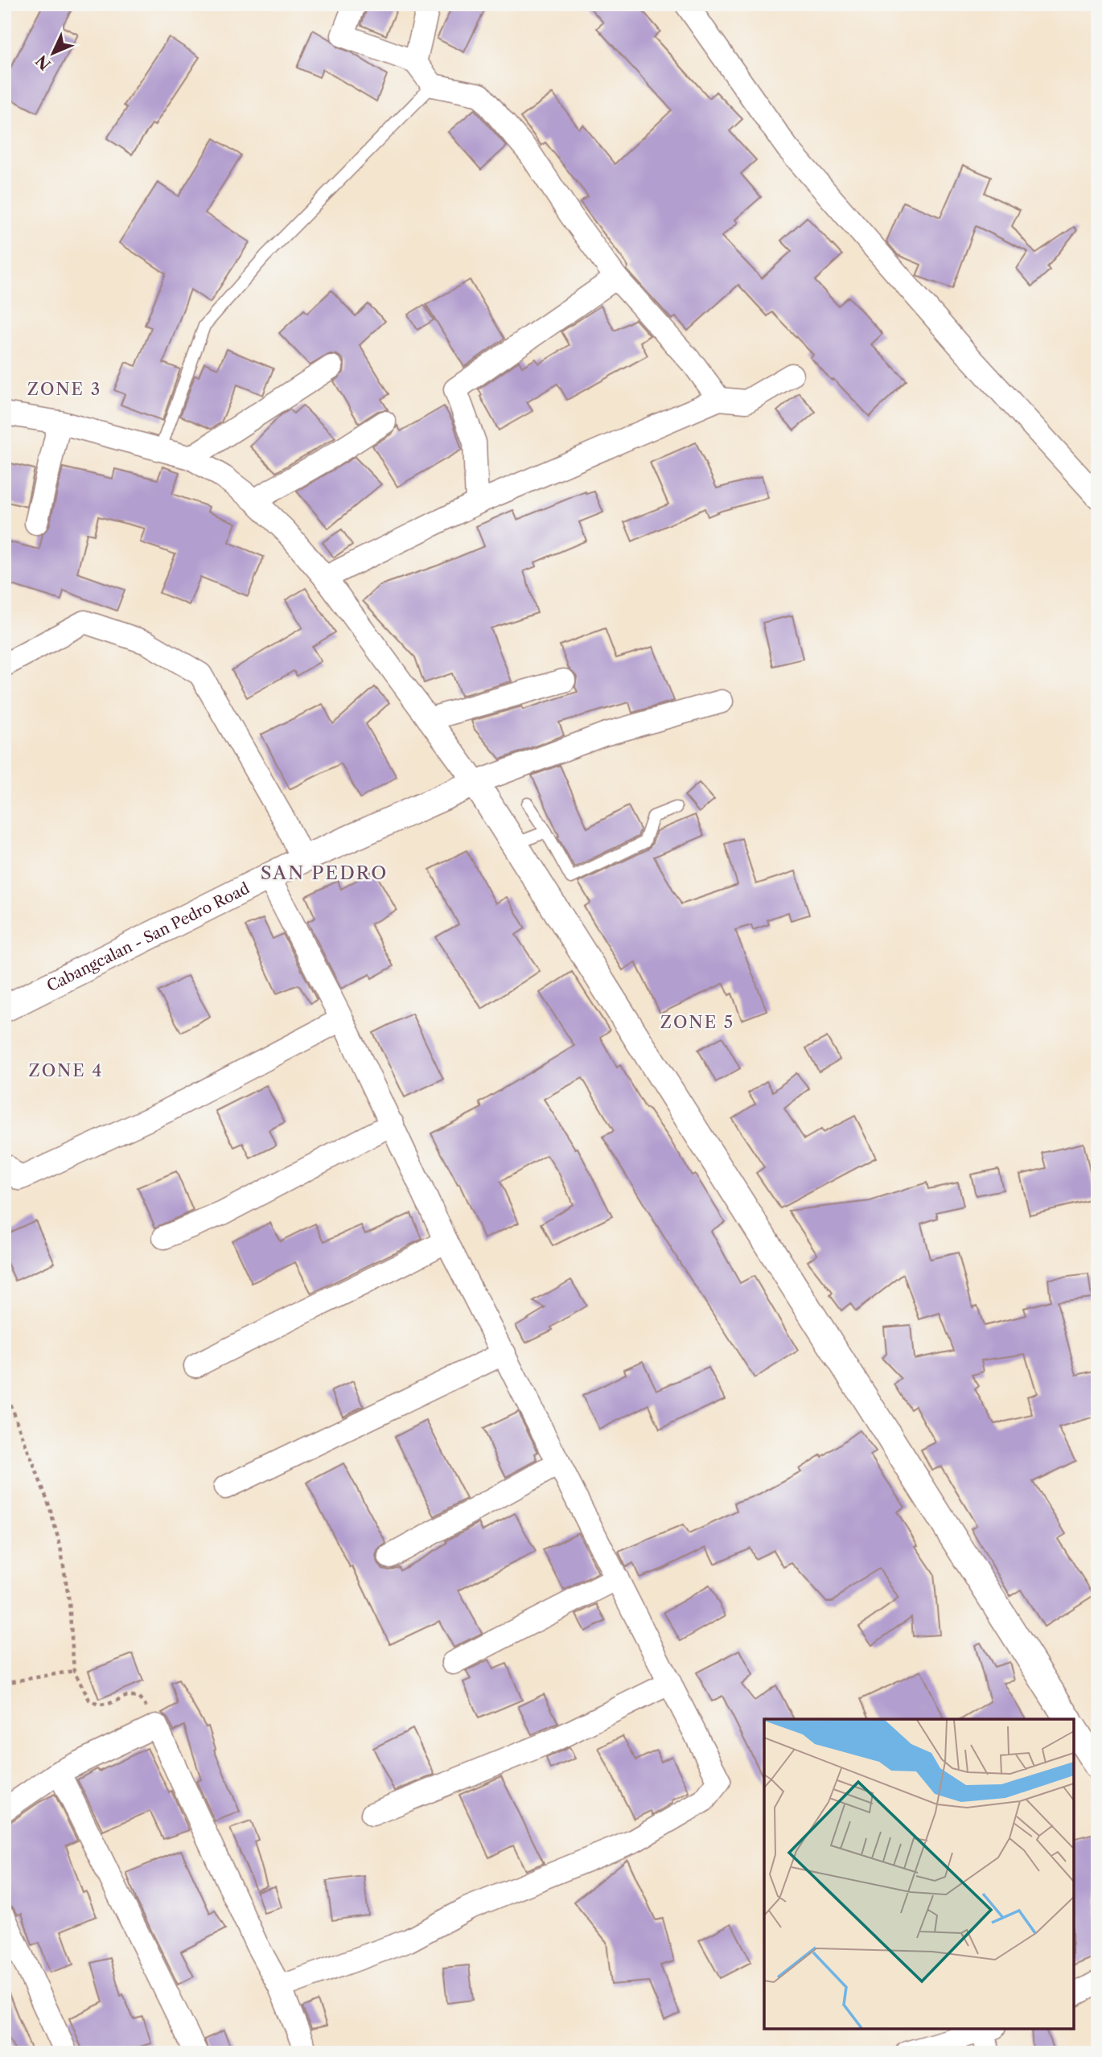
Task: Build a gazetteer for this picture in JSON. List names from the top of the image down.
{
  "streets": {
    "street": ["Cabangcalan - San Pedro Road"]
  },
  "districts": [
    "ZONE 3",
    "SAN PEDRO",
    "ZONE 5",
    "ZONE 4"
  ],
  "north": "bottom left"
}
